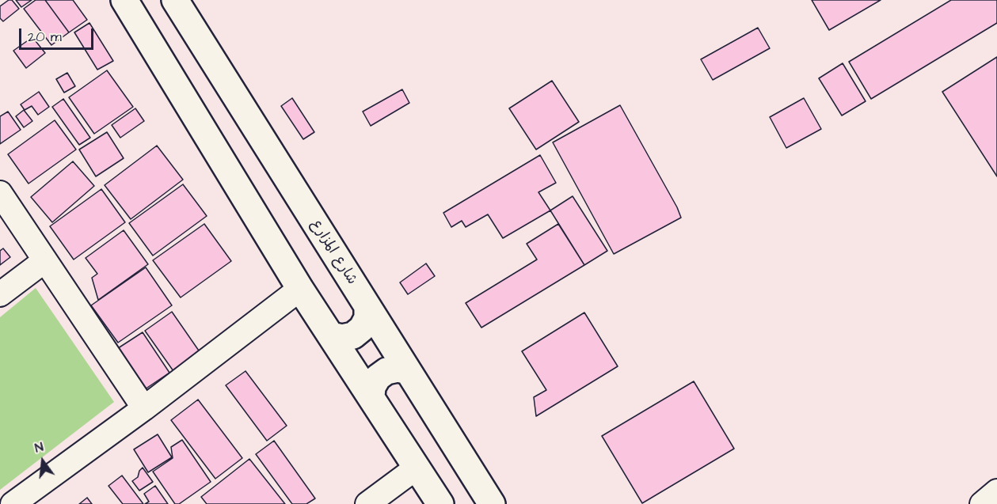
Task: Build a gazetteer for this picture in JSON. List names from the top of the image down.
{
  "streets": {
    "street": ["شارع المزارع"]
  },
  "scale_bar": "20 m",
  "north": "top"
}
